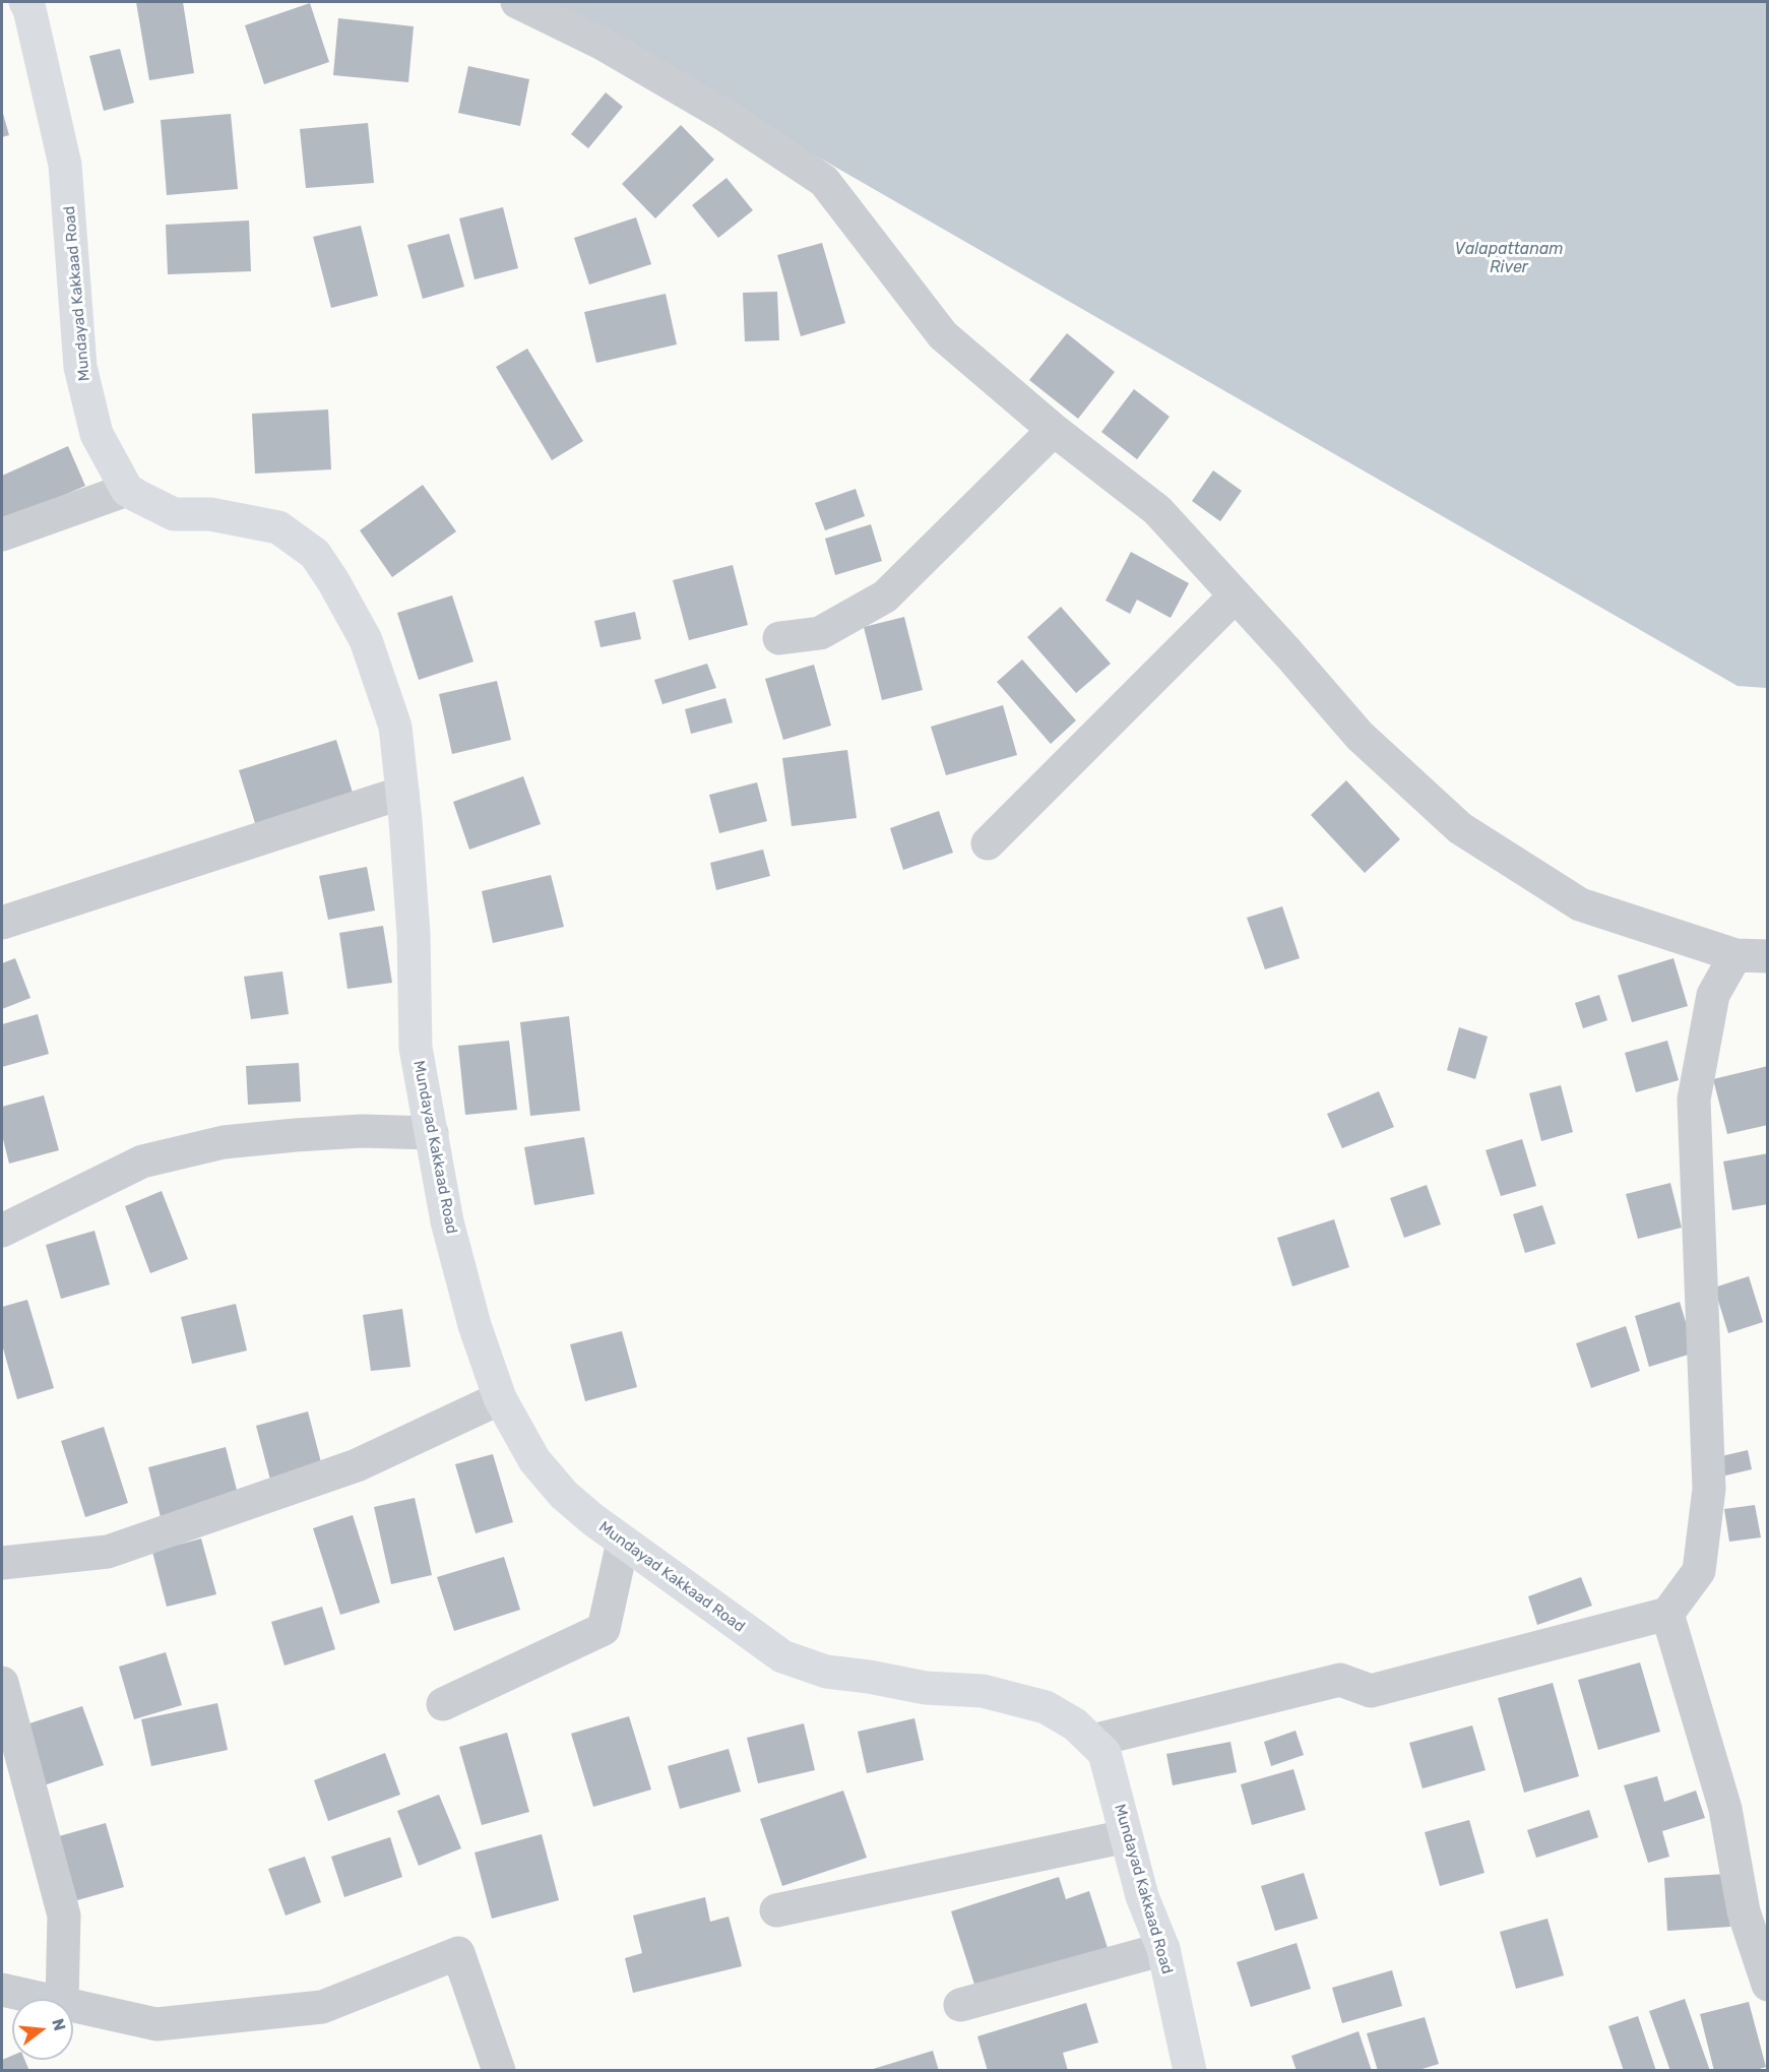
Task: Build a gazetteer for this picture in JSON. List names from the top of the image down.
{
  "streets": {
    "main road": ["Mundayad Kakkaad Road"]
  },
  "water": ["Valapattanam River"],
  "north": "right"
}
